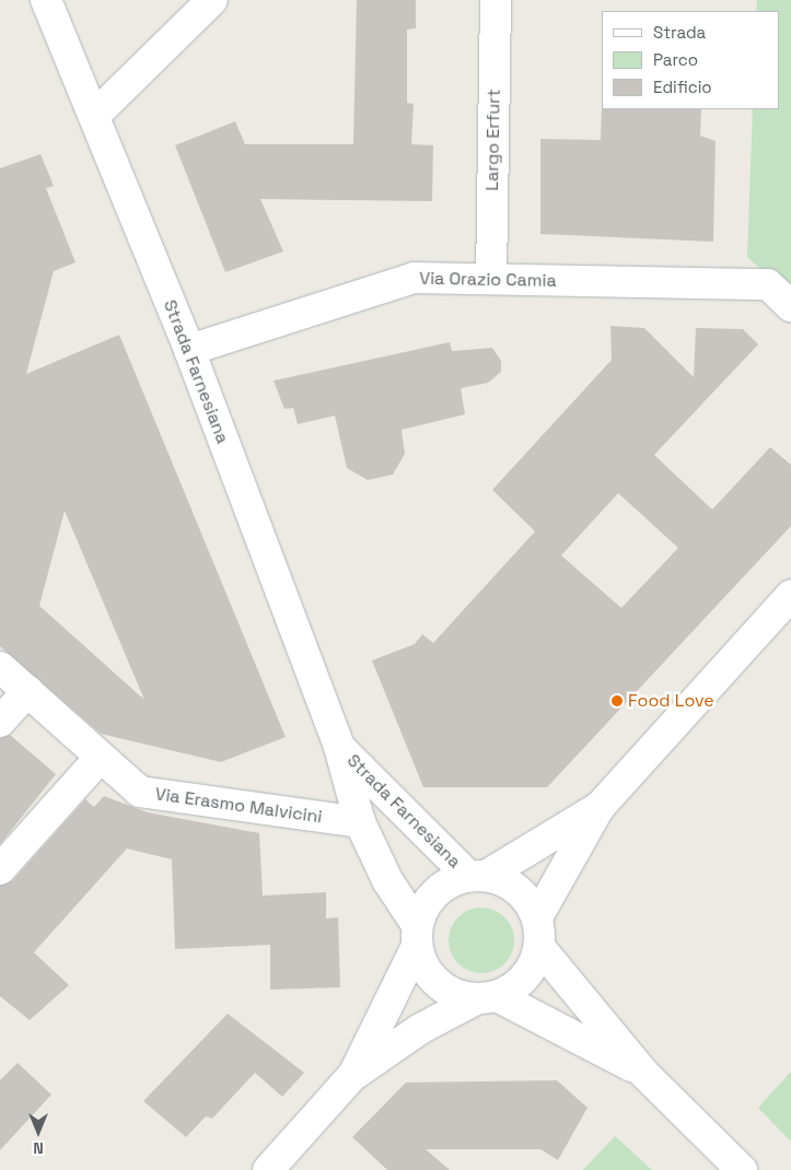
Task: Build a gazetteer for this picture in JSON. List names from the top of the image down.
{
  "streets": {
    "street": [
      "Largo Erfurt",
      "Via Orazio Camia",
      "Strada Farnesiana",
      "Via Erasmo Malvicini"
    ]
  },
  "crossings": [
    ["Largo Erfurt", "Via Orazio Camia"],
    ["Via Orazio Camia", "Strada Farnesiana"],
    ["Strada Farnesiana", "Via Erasmo Malvicini"]
  ],
  "places": ["Food Love"],
  "legend": ["Strada", "Parco", "Edificio"],
  "north": "bottom"
}
